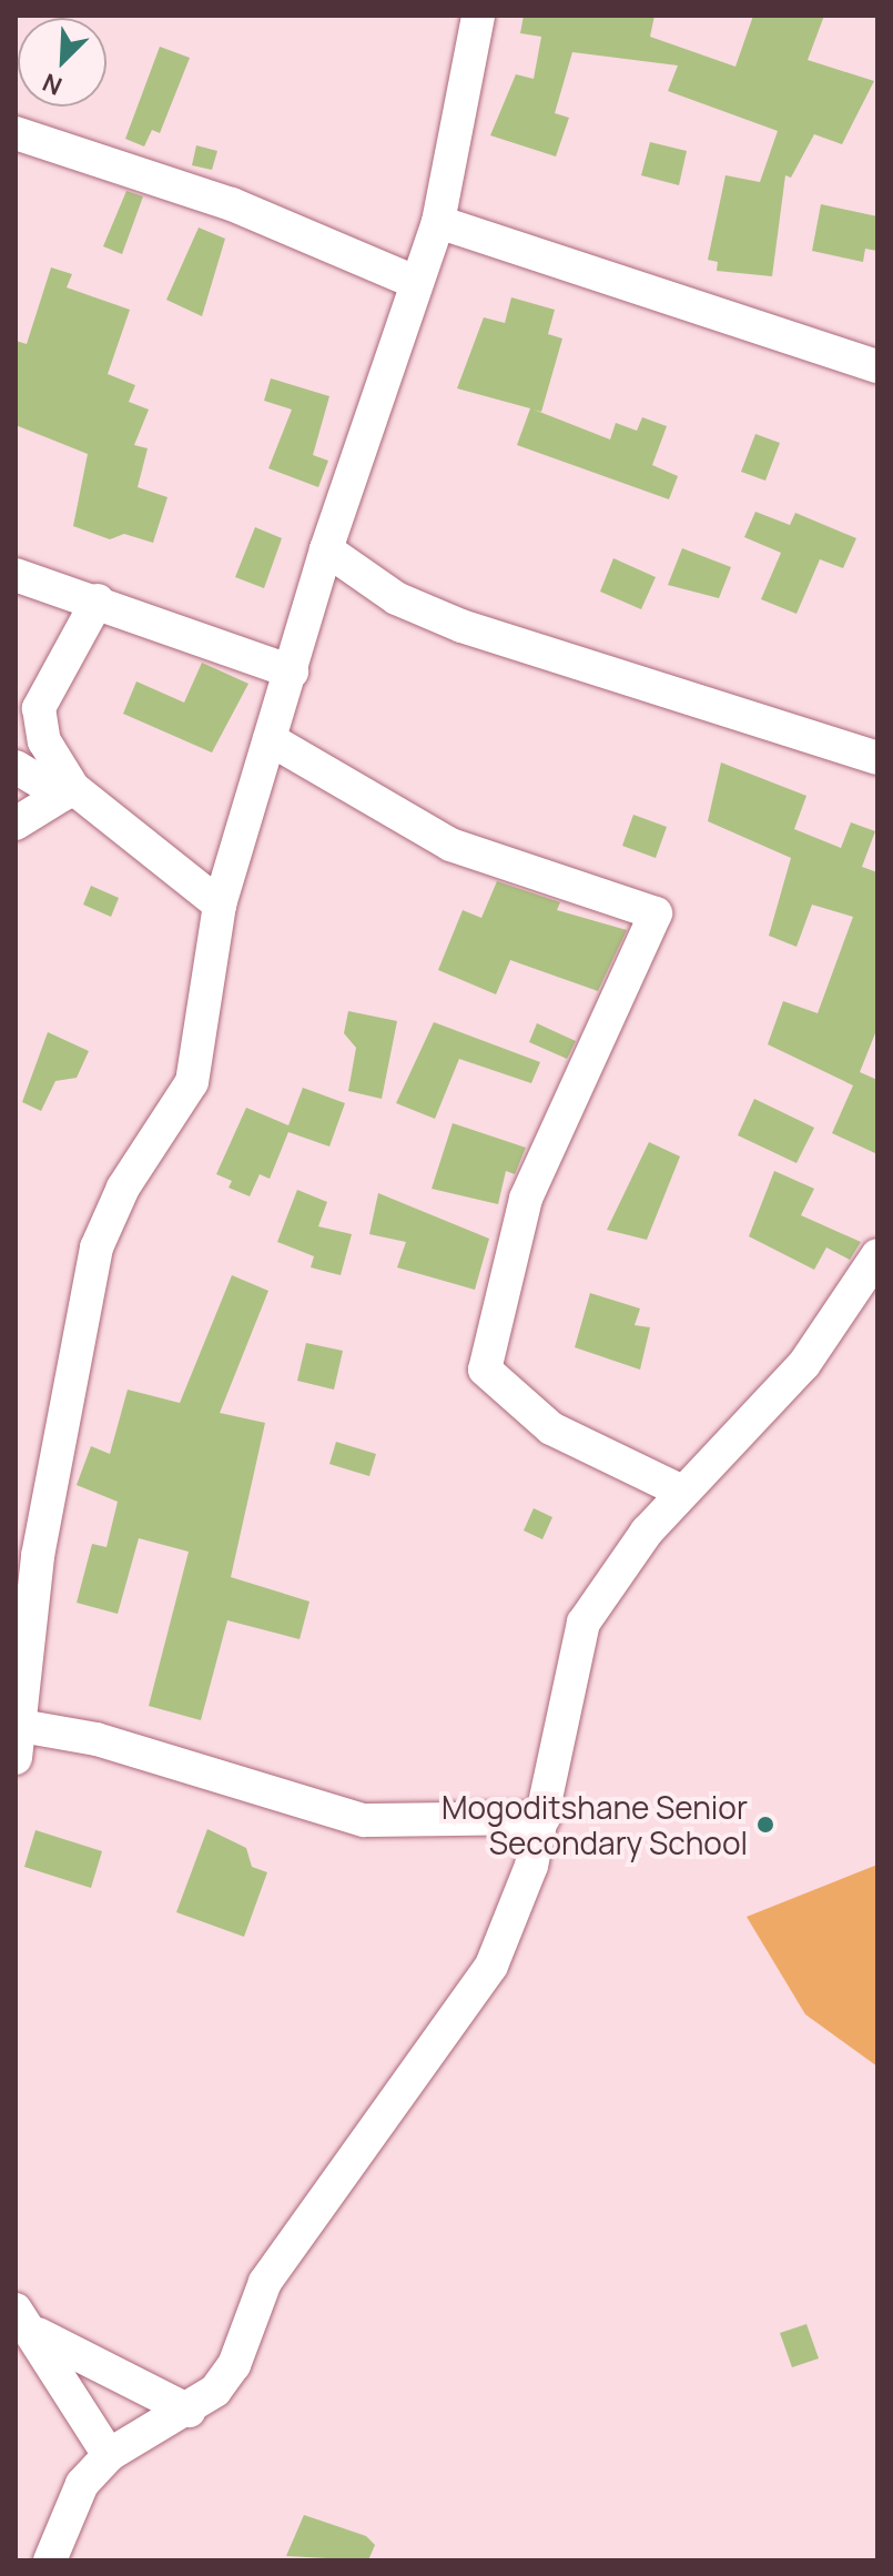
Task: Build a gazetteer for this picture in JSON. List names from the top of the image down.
{
  "places": ["Mogoditshane Senior Secondary School"],
  "north": "bottom left"
}
